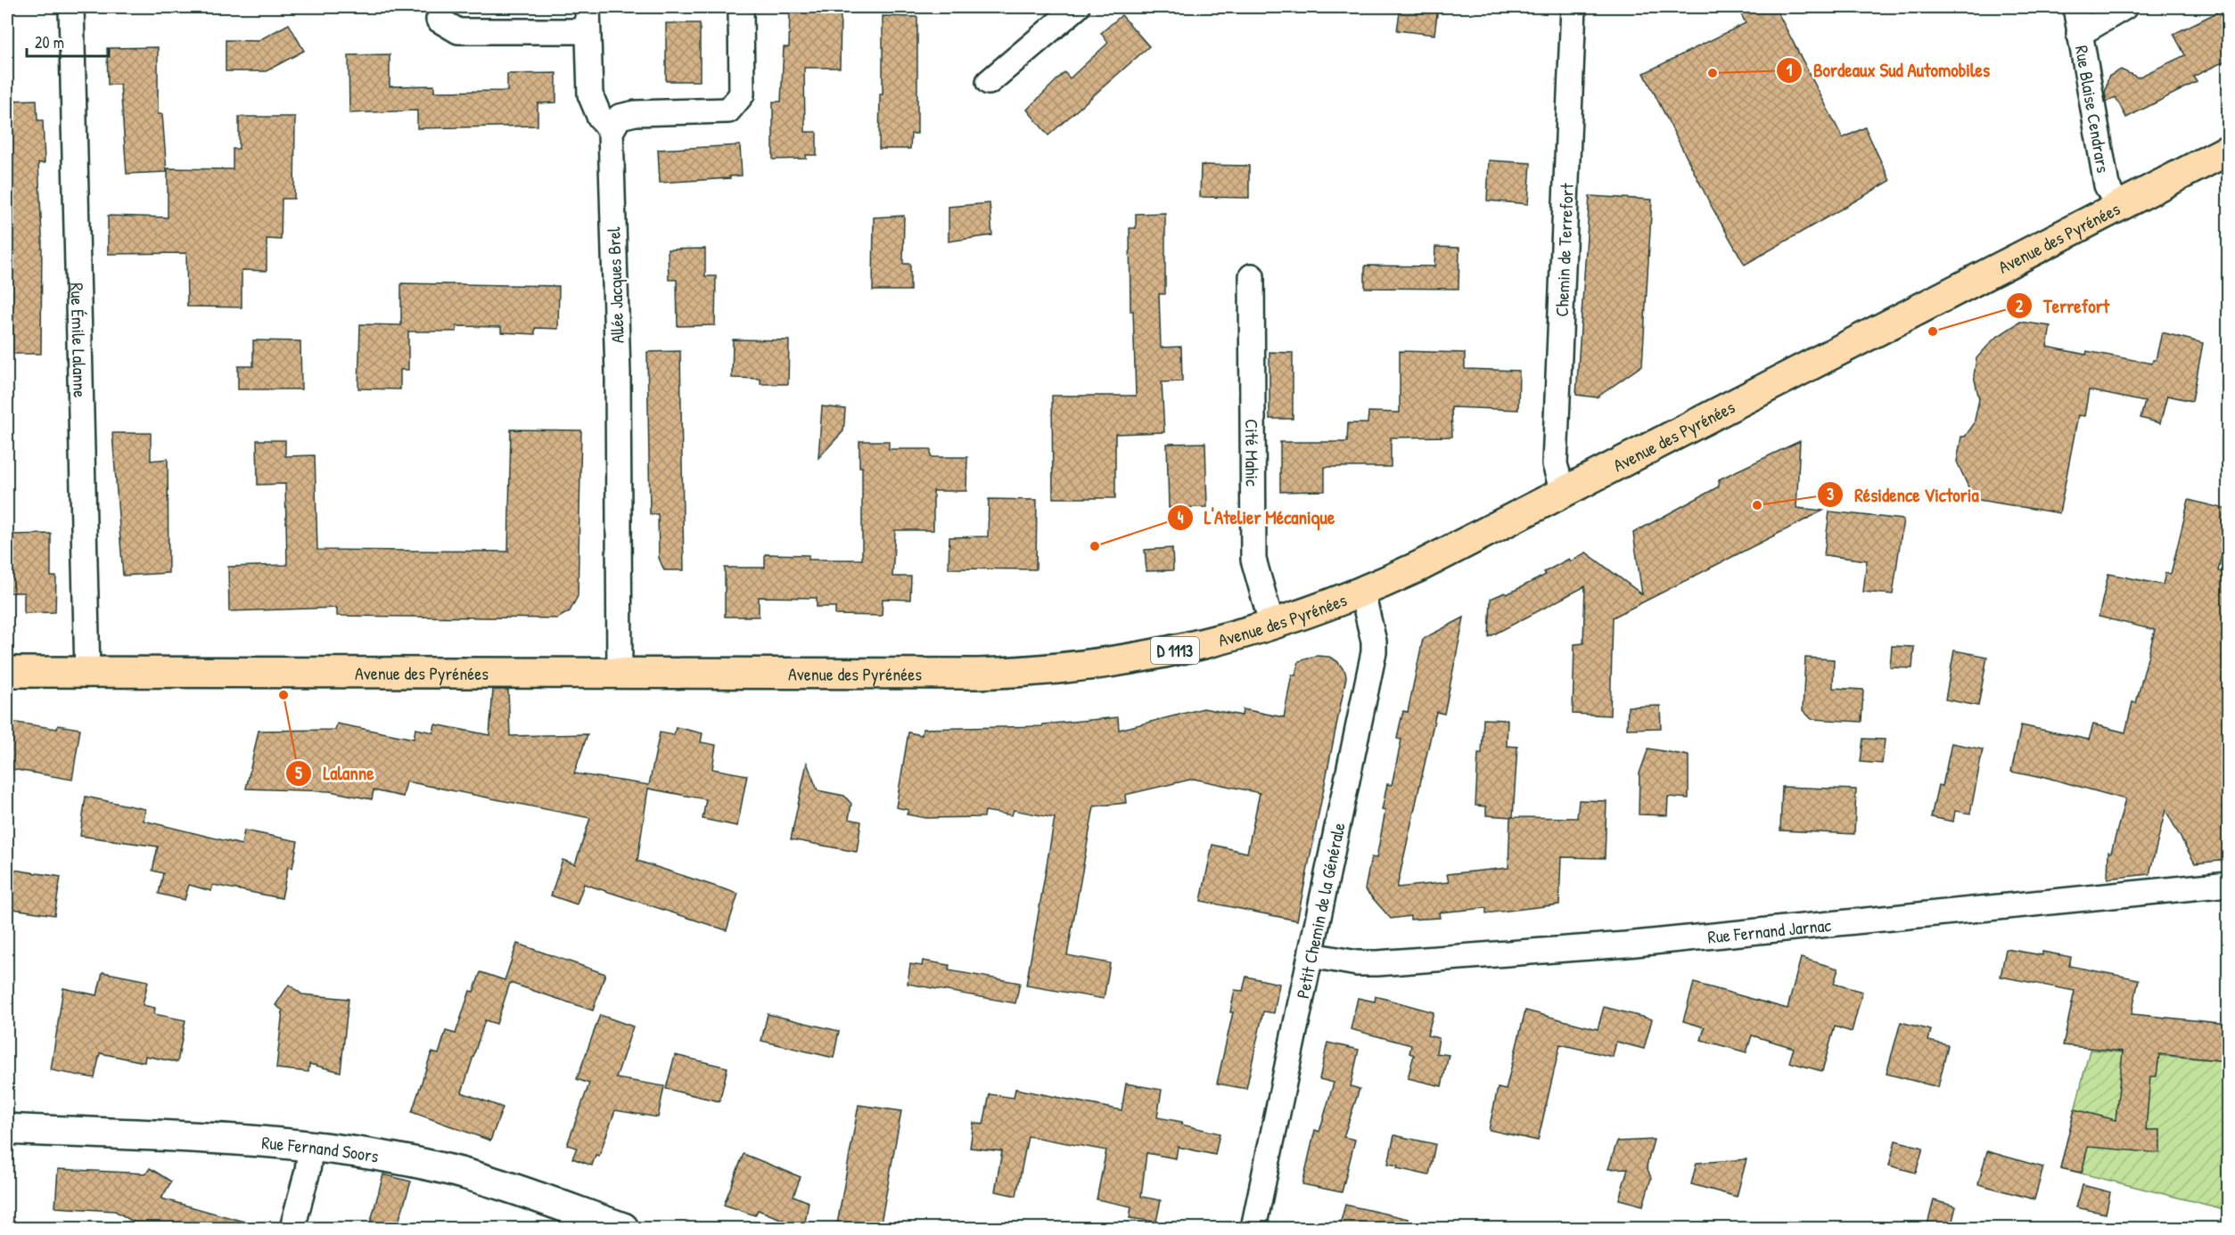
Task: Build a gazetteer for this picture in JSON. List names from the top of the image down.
{
  "streets": {
    "main road": ["Avenue des Pyrénées", "D 1113"],
    "street": [
      "Rue Blaise Cendrars",
      "Chemin de Terrefort",
      "Allée Jacques Brel",
      "Rue Émile Lalanne",
      "Cité Mahic",
      "Petit Chemin de la Générale",
      "Rue Fernand Jarnac",
      "Rue Fernand Soors"
    ]
  },
  "crossings": [
    ["Rue Blaise Cendrars", "Avenue des Pyrénées"],
    ["Avenue des Pyrénées", "Chemin de Terrefort"],
    ["Avenue des Pyrénées", "Allée Jacques Brel"],
    ["Avenue des Pyrénées", "Rue Émile Lalanne"],
    ["Avenue des Pyrénées", "Cité Mahic"],
    ["Avenue des Pyrénées", "Petit Chemin de la Générale"],
    ["Petit Chemin de la Générale", "Rue Fernand Jarnac"]
  ],
  "places": [
    "Bordeaux Sud Automobiles",
    "Terrefort",
    "Résidence Victoria",
    "L'Atelier Mécanique",
    "Lalanne"
  ],
  "scale_bar": "20 m"
}
